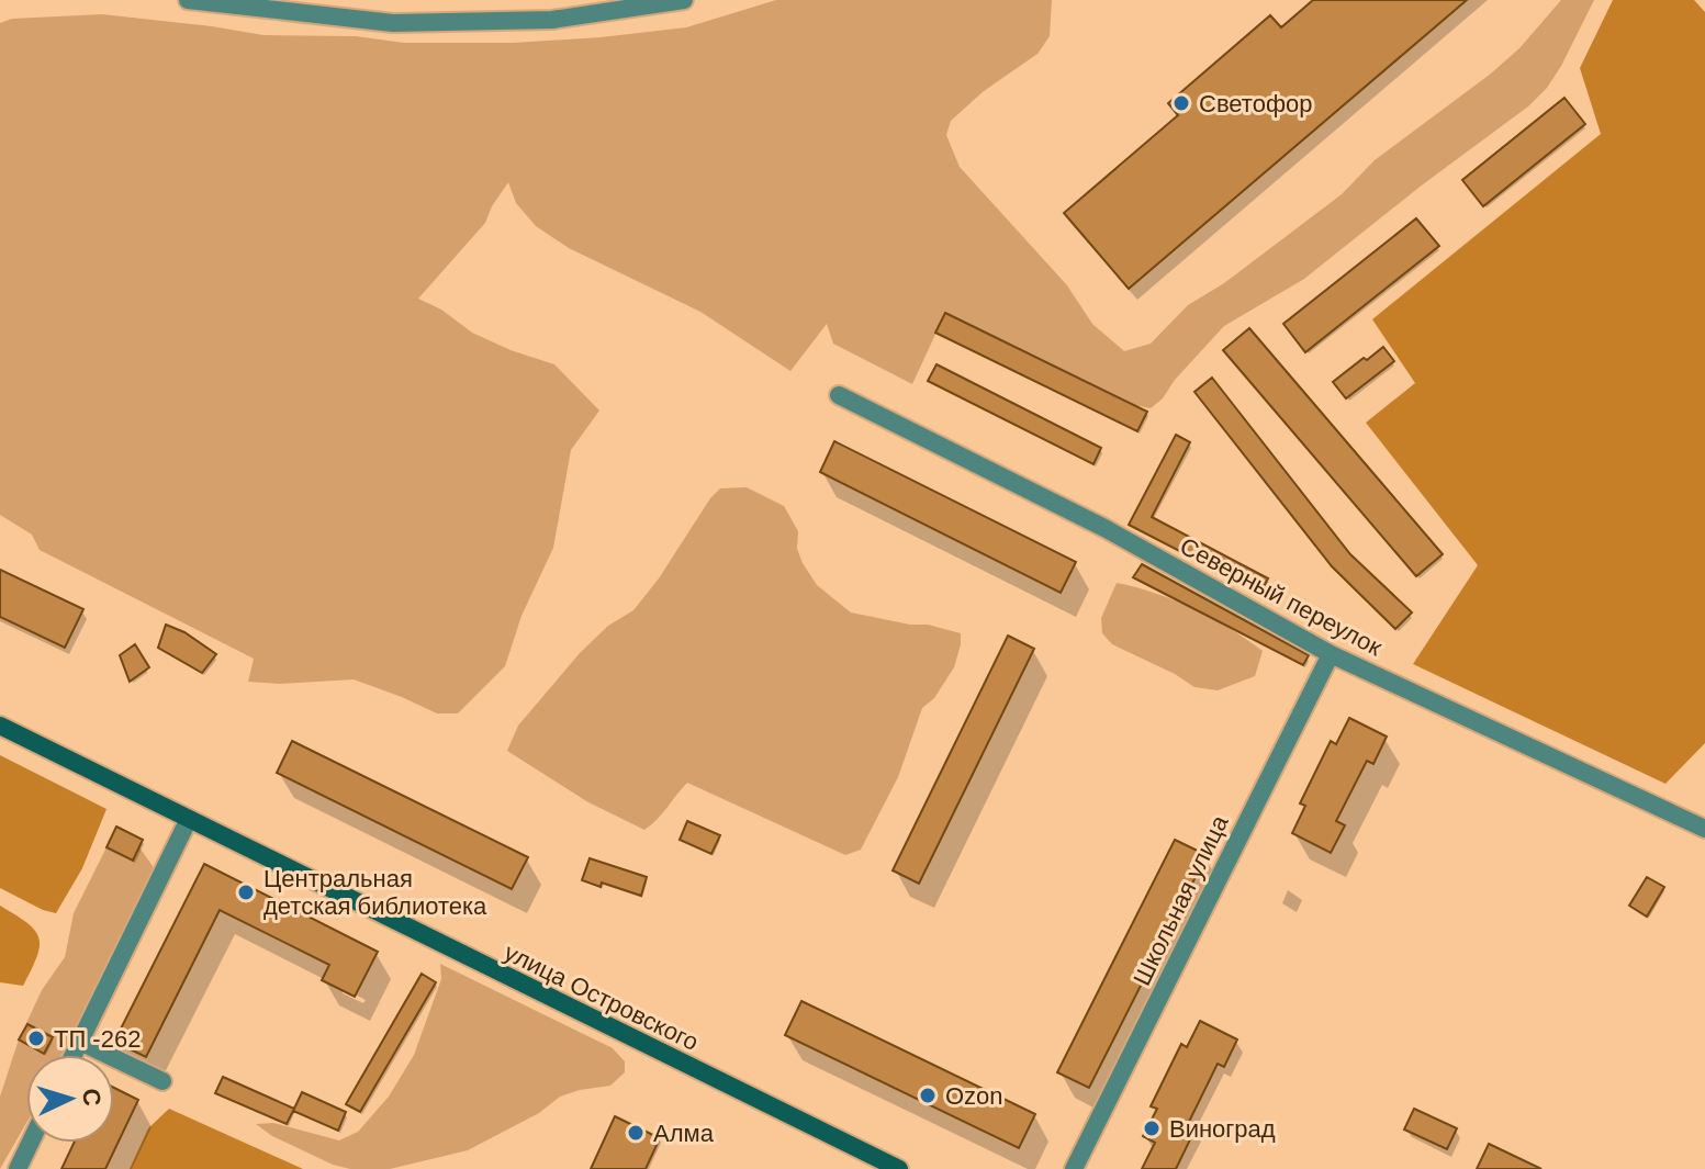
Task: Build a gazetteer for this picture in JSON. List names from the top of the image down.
{
  "streets": {
    "main road": ["улица Островского"],
    "street": ["Северный переулок", "Школьная улица"]
  },
  "crossings": [
    ["Северный переулок", "Школьная улица"]
  ],
  "places": [
    "Светофор",
    "Центральная детская библиотека",
    "ТП -262",
    "Ozon",
    "Виноград",
    "Алма"
  ],
  "north": "right"
}
